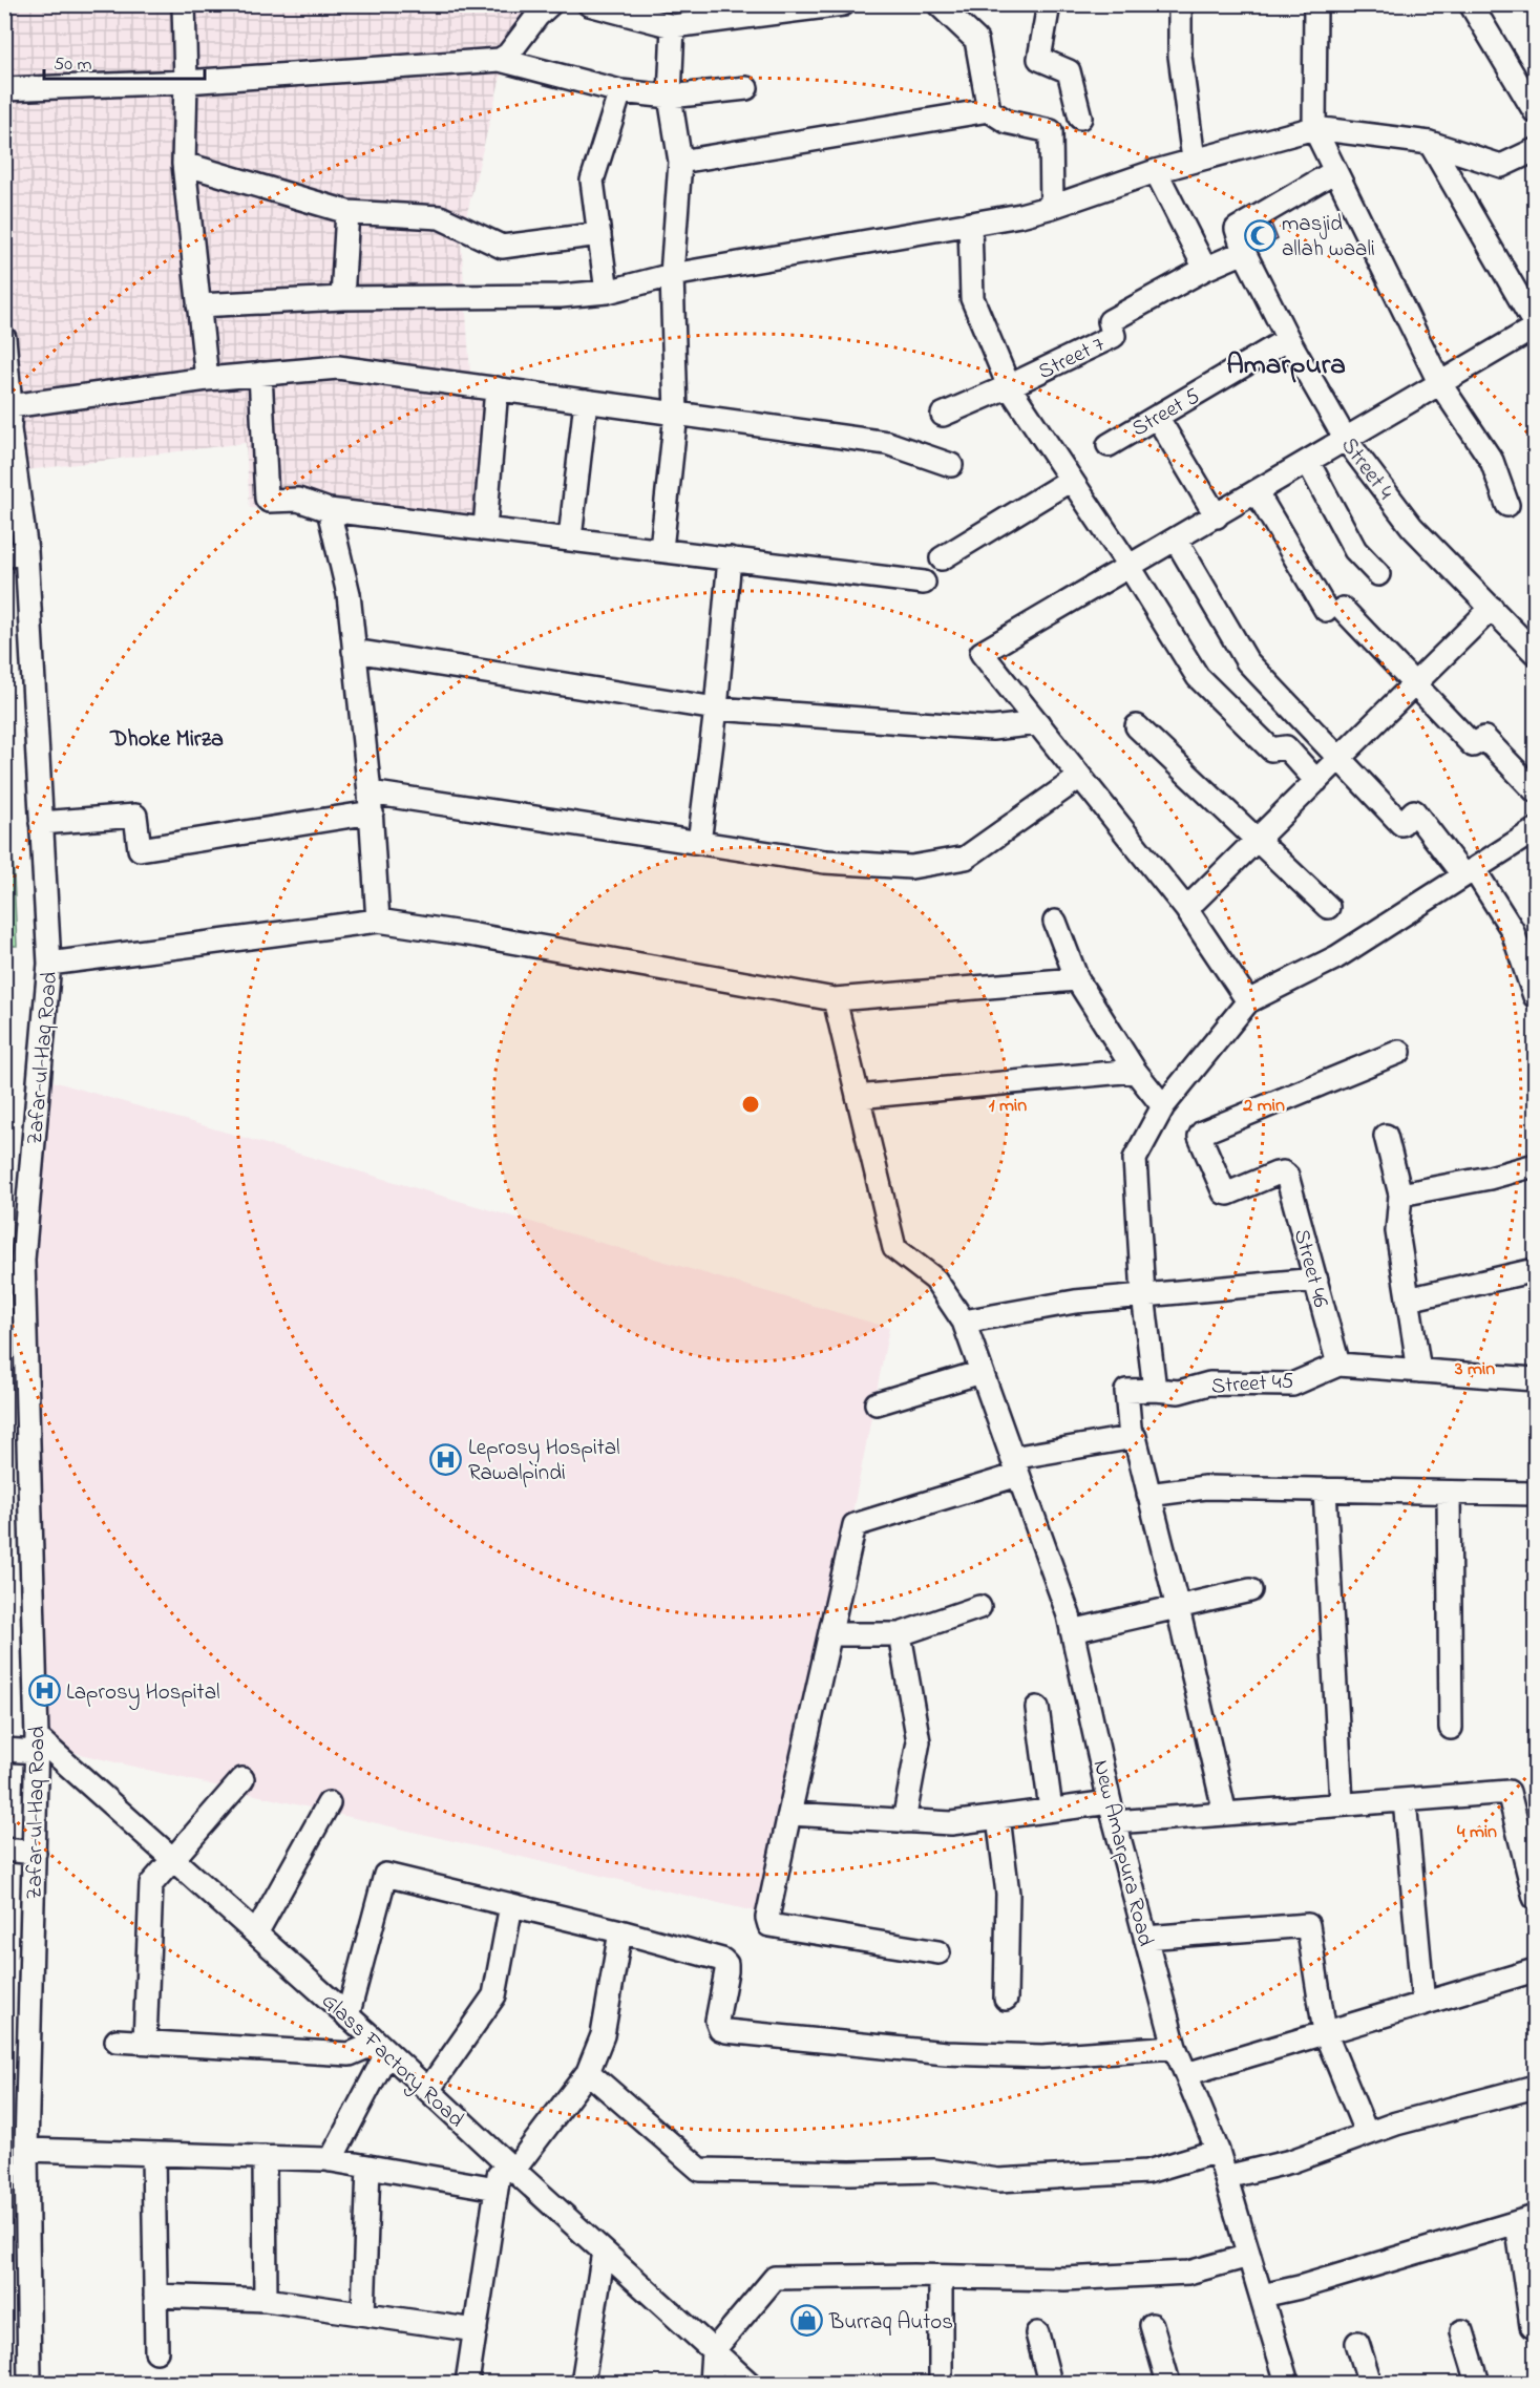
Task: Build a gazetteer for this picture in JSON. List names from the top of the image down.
{
  "streets": {
    "street": [
      "Street 7",
      "Street 5",
      "Street 4",
      "Zafar-ul-Haq Road",
      "Street 46",
      "Street 45",
      "New Amarpura Road",
      "Glass Factory Road"
    ]
  },
  "crossings": [
    ["Street 7", "Street 4"],
    ["Street 5", "Street 4"],
    ["Zafar-ul-Haq Road", "Glass Factory Road"],
    ["Street 46", "Street 45"]
  ],
  "districts": ["Amarpura", "Dhoke Mirza"],
  "places": {
    "mosque": ["masjid allah waali"],
    "hospital": ["Leprosy Hospital Rawalpindi", "Laprosy Hospital"],
    "shop": ["Burraq Autos"]
  },
  "scale_bar": "50 m",
  "rings": [
    "1 min",
    "2 min",
    "3 min",
    "4 min"
  ]
}
